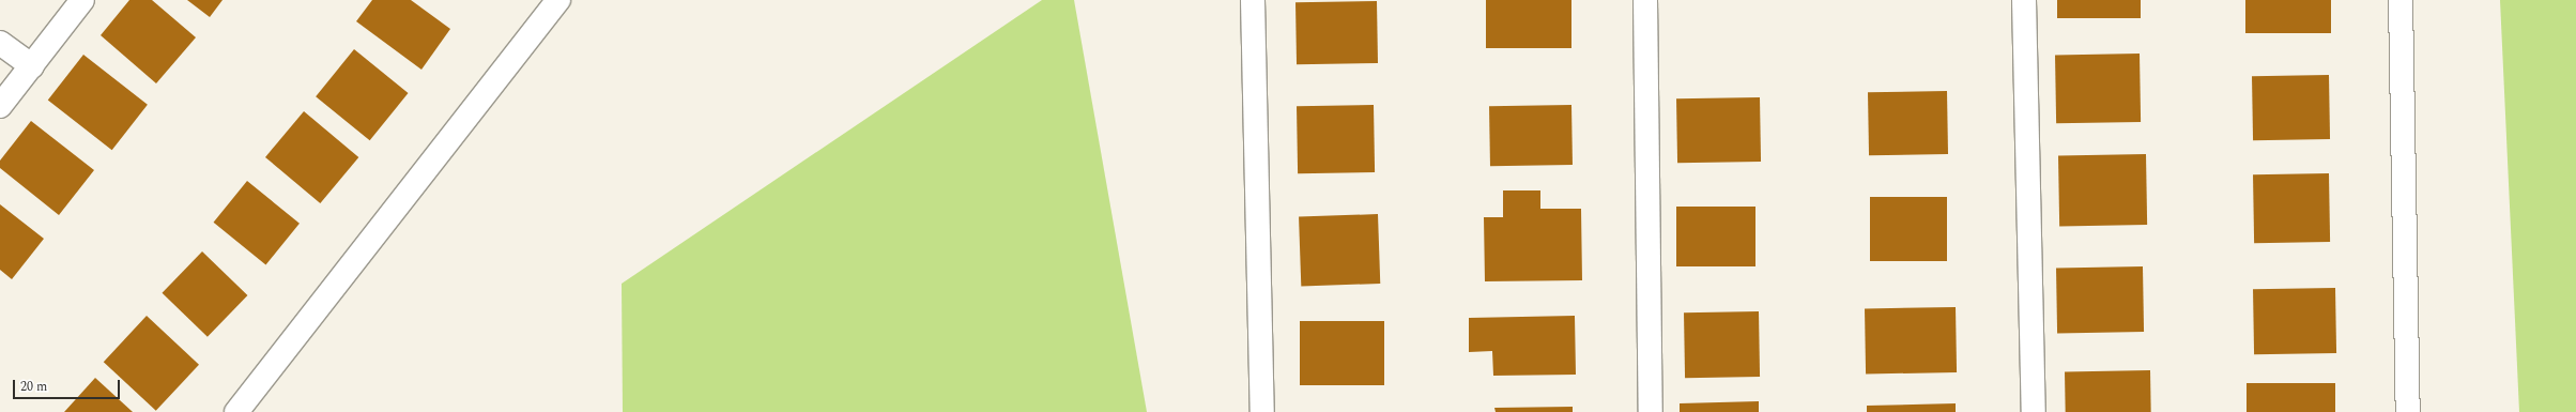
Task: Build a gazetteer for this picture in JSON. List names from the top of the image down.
{
  "scale_bar": "20 m"
}
